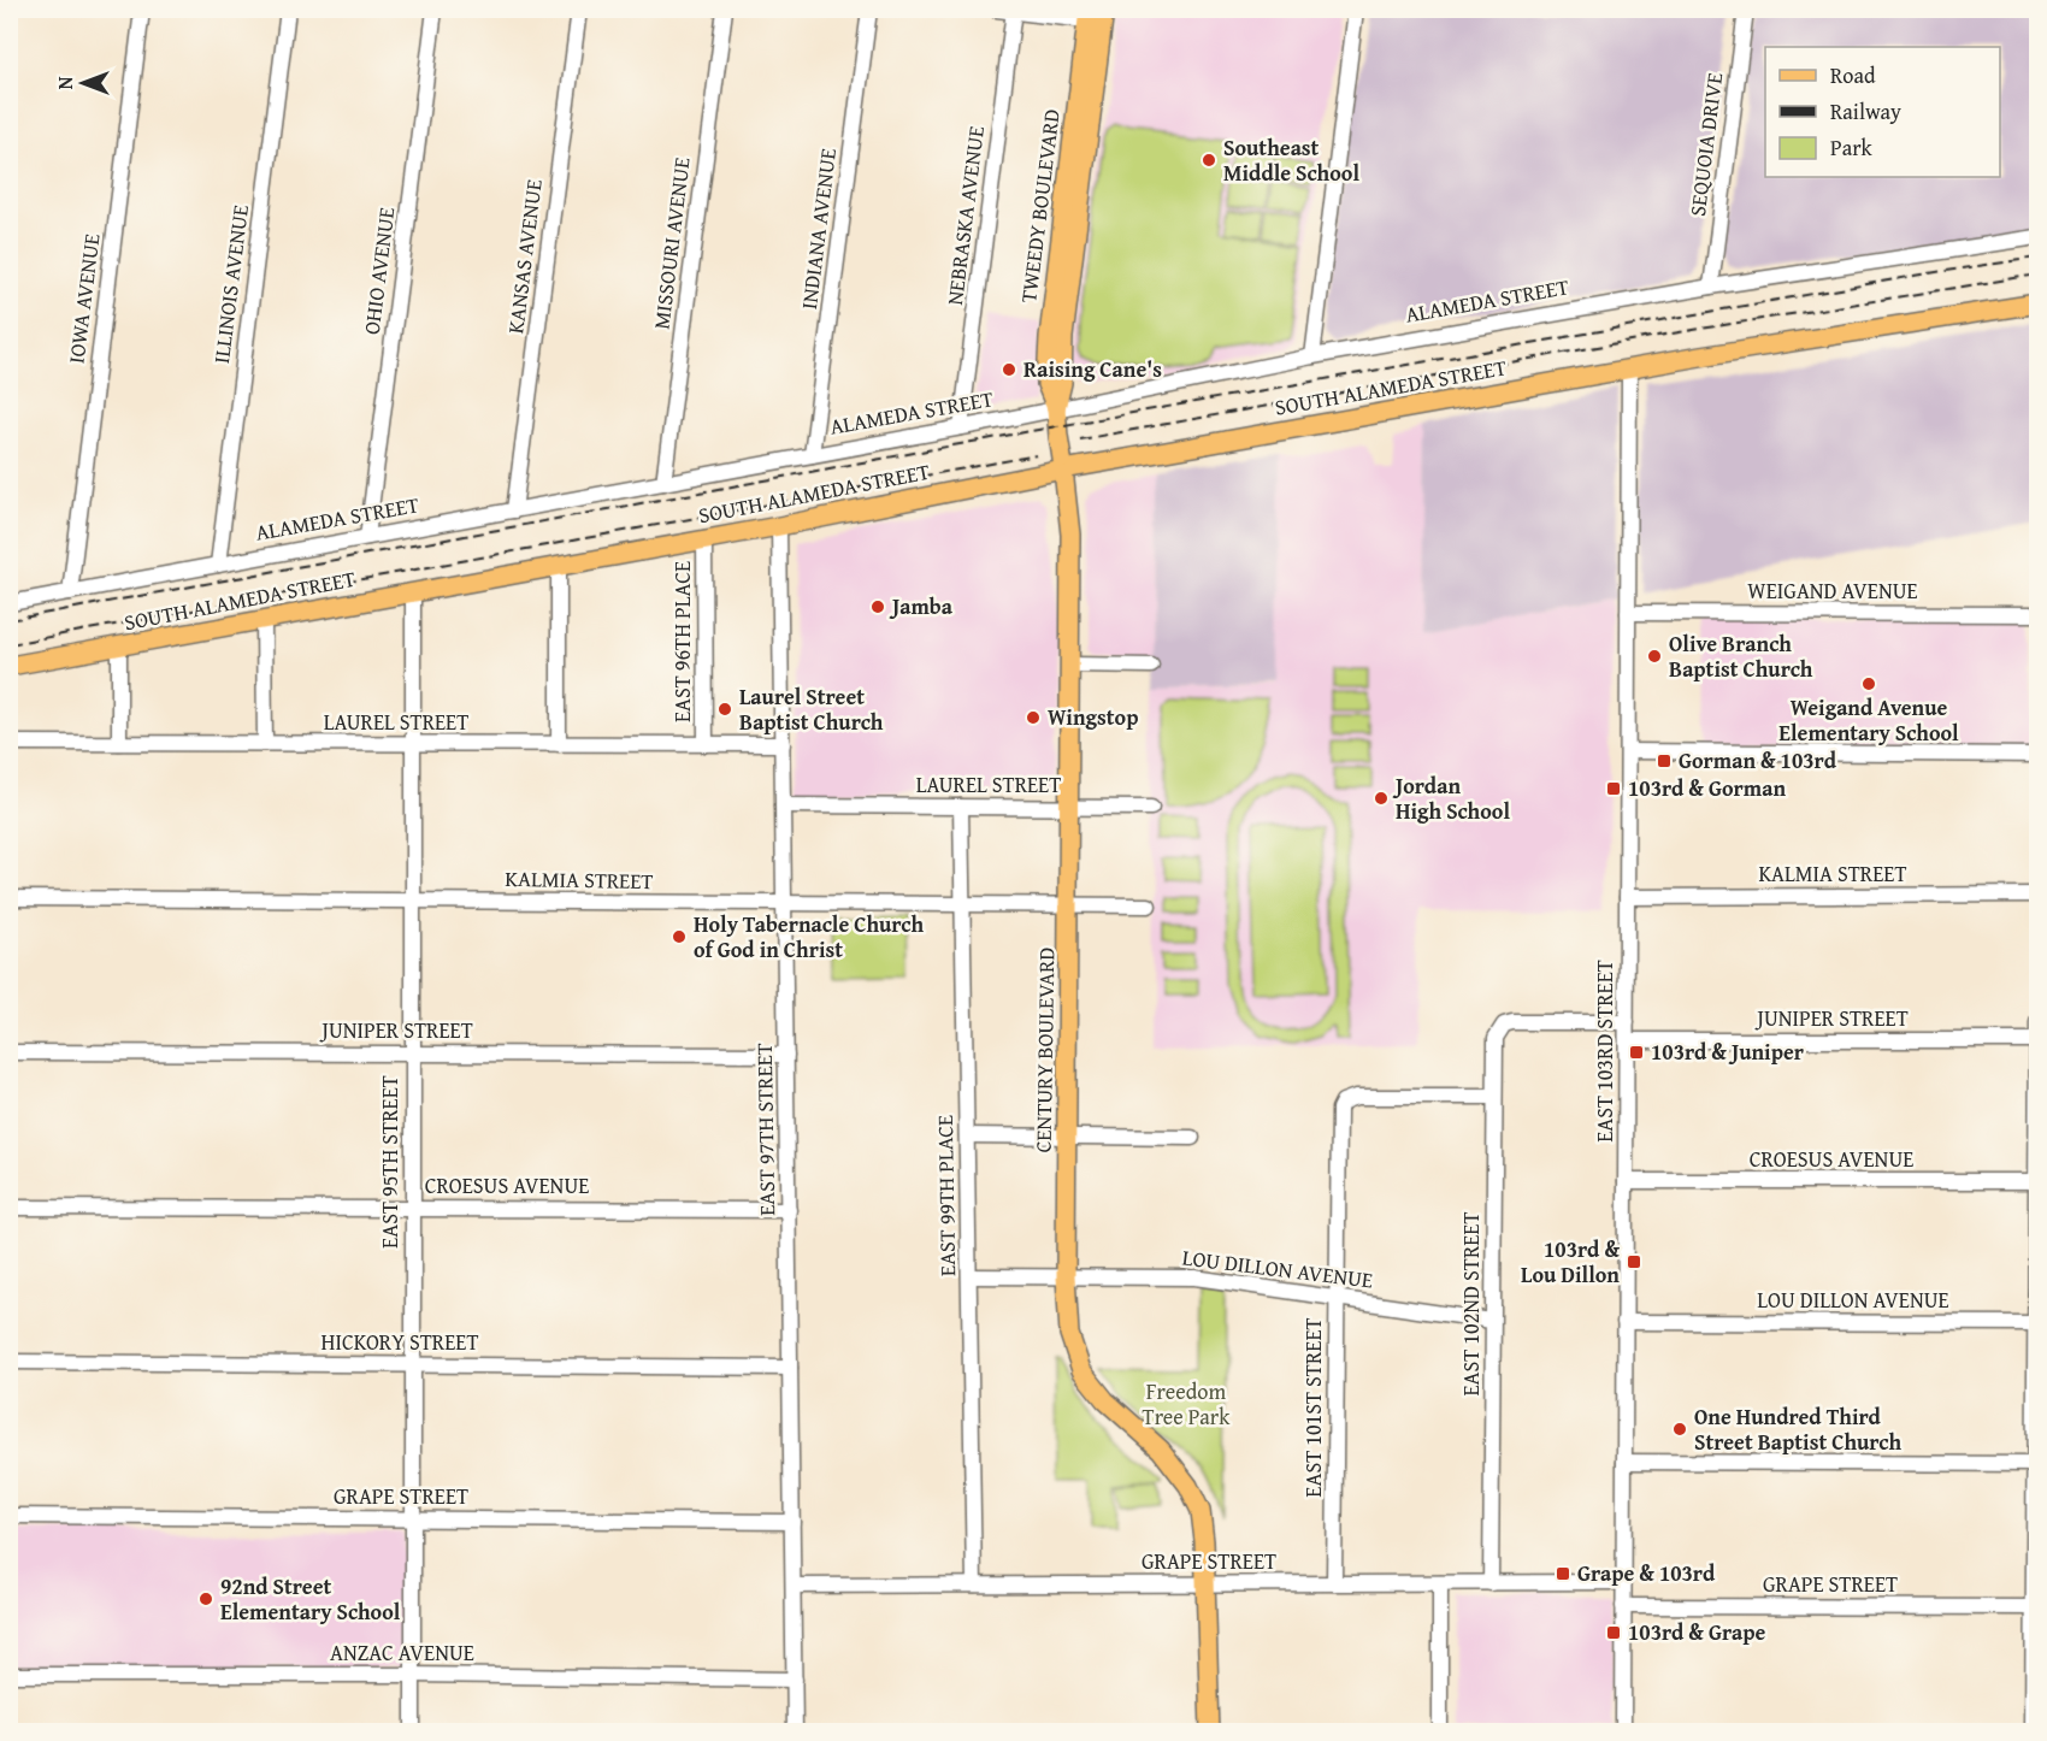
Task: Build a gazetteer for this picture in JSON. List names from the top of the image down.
{
  "streets": {
    "main road": ["TWEEDY BOULEVARD", "SOUTH ALAMEDA STREET", "CENTURY BOULEVARD"],
    "street": [
      "SEQUOIA DRIVE",
      "NEBRASKA AVENUE",
      "INDIANA AVENUE",
      "MISSOURI AVENUE",
      "KANSAS AVENUE",
      "OHIO AVENUE",
      "ILLINOIS AVENUE",
      "IOWA AVENUE",
      "ALAMEDA STREET",
      "WEIGAND AVENUE",
      "EAST 96TH PLACE",
      "LAUREL STREET",
      "KALMIA STREET",
      "JUNIPER STREET",
      "EAST 103RD STREET",
      "EAST 97TH STREET",
      "CROESUS AVENUE",
      "EAST 95TH STREET",
      "EAST 99TH PLACE",
      "LOU DILLON AVENUE",
      "EAST 102ND STREET",
      "HICKORY STREET",
      "EAST 101ST STREET",
      "GRAPE STREET",
      "ANZAC AVENUE"
    ]
  },
  "crossings": [
    ["SEQUOIA DRIVE", "ALAMEDA STREET"],
    ["TWEEDY BOULEVARD", "ALAMEDA STREET"],
    ["TWEEDY BOULEVARD", "SOUTH ALAMEDA STREET"],
    ["TWEEDY BOULEVARD", "CENTURY BOULEVARD"],
    ["NEBRASKA AVENUE", "ALAMEDA STREET"],
    ["INDIANA AVENUE", "ALAMEDA STREET"],
    ["MISSOURI AVENUE", "ALAMEDA STREET"],
    ["KANSAS AVENUE", "ALAMEDA STREET"],
    ["OHIO AVENUE", "ALAMEDA STREET"],
    ["ILLINOIS AVENUE", "ALAMEDA STREET"],
    ["IOWA AVENUE", "ALAMEDA STREET"],
    ["SOUTH ALAMEDA STREET", "EAST 96TH PLACE"],
    ["SOUTH ALAMEDA STREET", "CENTURY BOULEVARD"],
    ["SOUTH ALAMEDA STREET", "EAST 103RD STREET"],
    ["SOUTH ALAMEDA STREET", "EAST 97TH STREET"],
    ["SOUTH ALAMEDA STREET", "EAST 95TH STREET"],
    ["WEIGAND AVENUE", "EAST 103RD STREET"],
    ["EAST 96TH PLACE", "LAUREL STREET"],
    ["LAUREL STREET", "CENTURY BOULEVARD"],
    ["LAUREL STREET", "EAST 97TH STREET"],
    ["LAUREL STREET", "EAST 95TH STREET"],
    ["LAUREL STREET", "EAST 99TH PLACE"],
    ["KALMIA STREET", "CENTURY BOULEVARD"],
    ["KALMIA STREET", "EAST 103RD STREET"],
    ["KALMIA STREET", "EAST 97TH STREET"],
    ["KALMIA STREET", "EAST 95TH STREET"],
    ["KALMIA STREET", "EAST 99TH PLACE"],
    ["JUNIPER STREET", "EAST 103RD STREET"],
    ["JUNIPER STREET", "EAST 97TH STREET"],
    ["JUNIPER STREET", "EAST 95TH STREET"],
    ["CENTURY BOULEVARD", "LOU DILLON AVENUE"],
    ["CENTURY BOULEVARD", "GRAPE STREET"],
    ["EAST 103RD STREET", "CROESUS AVENUE"],
    ["EAST 103RD STREET", "LOU DILLON AVENUE"],
    ["EAST 103RD STREET", "EAST 102ND STREET"],
    ["EAST 103RD STREET", "GRAPE STREET"],
    ["EAST 97TH STREET", "CROESUS AVENUE"],
    ["EAST 97TH STREET", "HICKORY STREET"],
    ["EAST 97TH STREET", "GRAPE STREET"],
    ["EAST 97TH STREET", "ANZAC AVENUE"],
    ["CROESUS AVENUE", "EAST 95TH STREET"],
    ["EAST 95TH STREET", "HICKORY STREET"],
    ["EAST 95TH STREET", "GRAPE STREET"],
    ["EAST 95TH STREET", "ANZAC AVENUE"],
    ["EAST 99TH PLACE", "LOU DILLON AVENUE"],
    ["EAST 99TH PLACE", "GRAPE STREET"],
    ["LOU DILLON AVENUE", "EAST 102ND STREET"],
    ["LOU DILLON AVENUE", "EAST 101ST STREET"],
    ["EAST 102ND STREET", "EAST 101ST STREET"],
    ["EAST 102ND STREET", "GRAPE STREET"],
    ["EAST 101ST STREET", "GRAPE STREET"]
  ],
  "parks": ["Freedom Tree Park"],
  "places": {
    "other": [
      "Southeast Middle School",
      "Raising Cane's",
      "Jamba",
      "Olive Branch Baptist Church",
      "Weigand Avenue Elementary School",
      "Laurel Street Baptist Church",
      "Wingstop",
      "Jordan High School",
      "Holy Tabernacle Church of God in Christ",
      "One Hundred Third Street Baptist Church",
      "92nd Street Elementary School"
    ],
    "transit": [
      "Gorman & 103rd",
      "103rd & Gorman",
      "103rd & Juniper",
      "103rd & Lou Dillon",
      "Grape & 103rd",
      "103rd & Grape"
    ]
  },
  "legend": ["Road", "Railway", "Park"],
  "north": "left"
}
